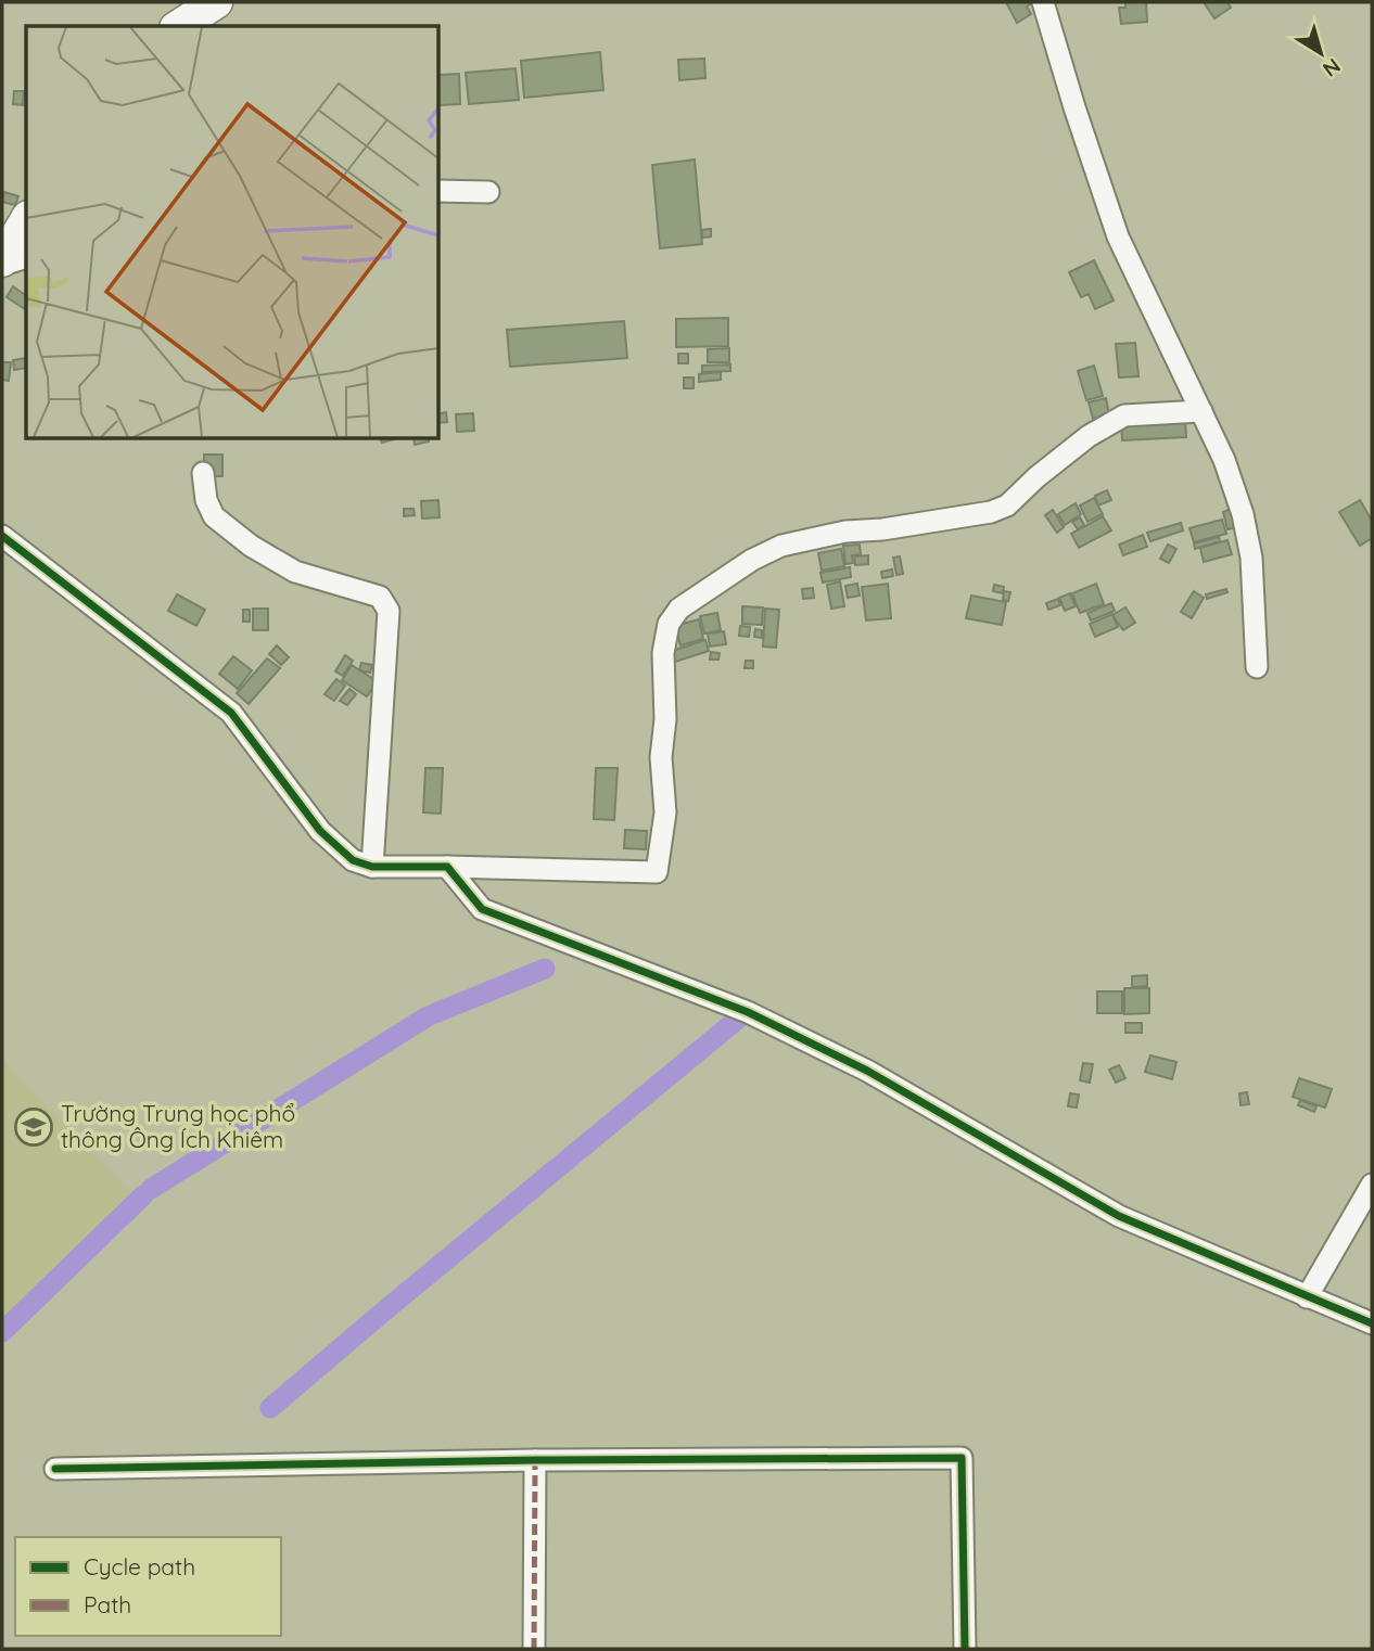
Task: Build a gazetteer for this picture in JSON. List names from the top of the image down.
{
  "places": {
    "school or university": ["Trường Trung học phổ thông Ông Ích Khiêm"]
  },
  "legend": ["Cycle path", "Path"],
  "north": "bottom right"
}
